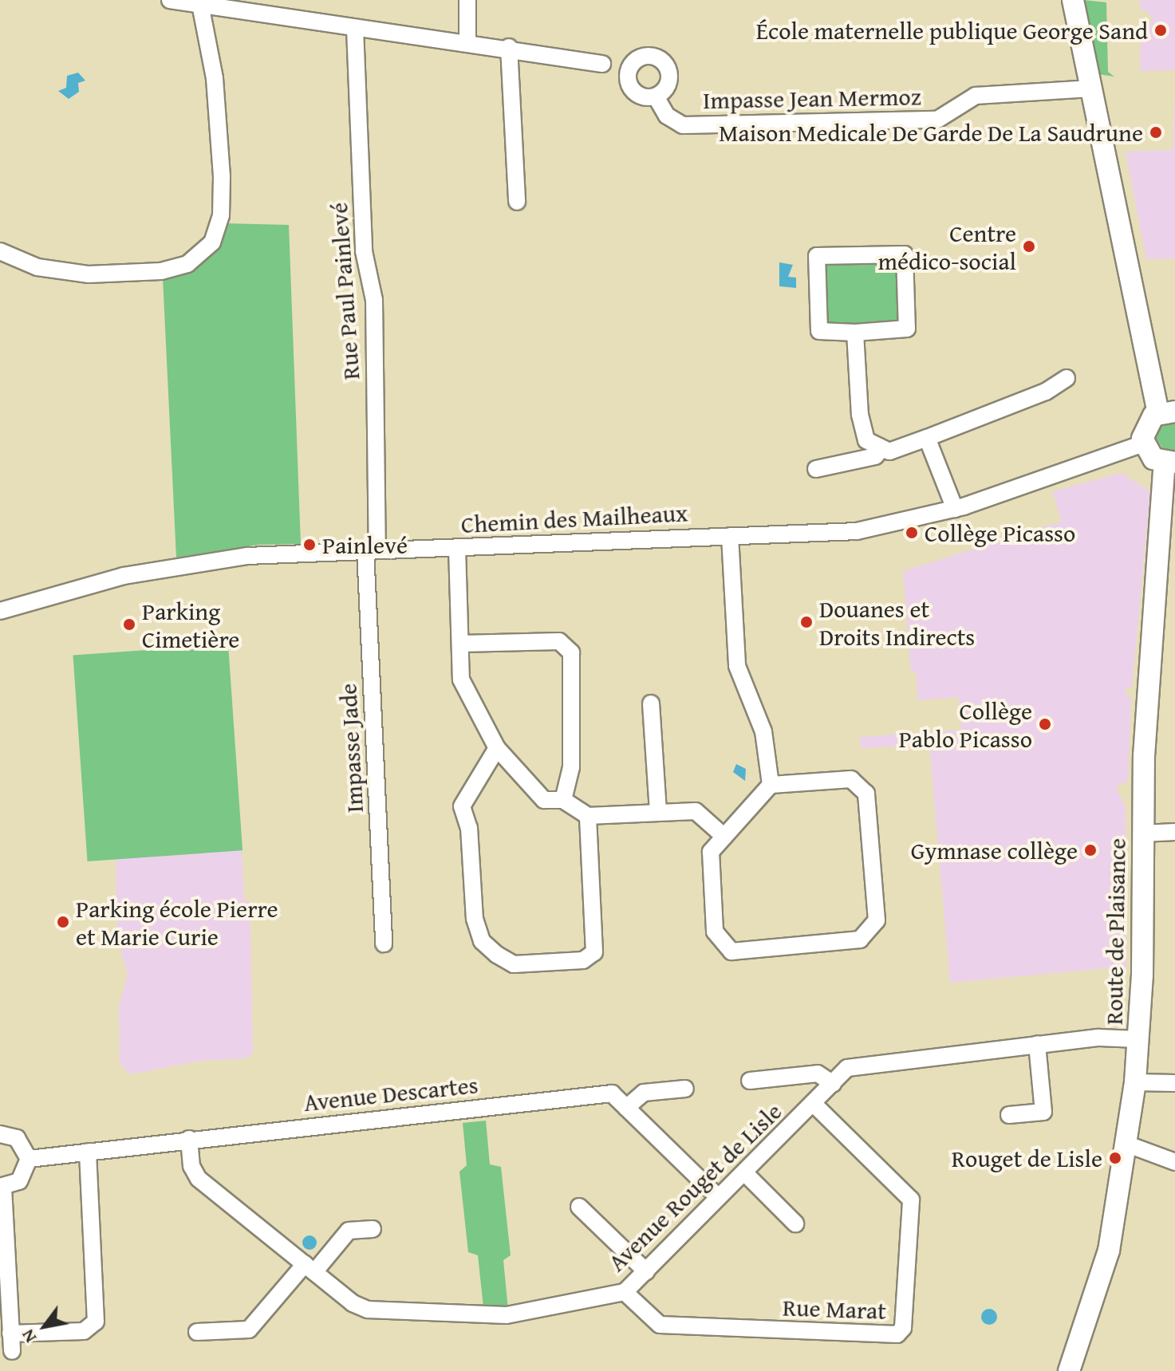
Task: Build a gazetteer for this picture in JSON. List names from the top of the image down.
{
  "streets": {
    "main road": ["Route de Plaisance"],
    "street": [
      "Impasse Jean Mermoz",
      "Rue Paul Painlevé",
      "Chemin des Mailheaux",
      "Impasse Jade",
      "Avenue Descartes",
      "Avenue Rouget de Lisle",
      "Rue Marat"
    ]
  },
  "crossings": [
    ["Rue Paul Painlevé", "Chemin des Mailheaux"],
    ["Rue Paul Painlevé", "Impasse Jade"],
    ["Chemin des Mailheaux", "Impasse Jade"],
    ["Route de Plaisance", "Avenue Rouget de Lisle"],
    ["Avenue Descartes", "Avenue Rouget de Lisle"],
    ["Avenue Rouget de Lisle", "Rue Marat"]
  ],
  "places": [
    "École maternelle publique George Sand",
    "Maison Medicale De Garde De La Saudrune",
    "Centre médico-social",
    "Collège Picasso",
    "Painlevé",
    "Douanes et Droits Indirects",
    "Parking Cimetière",
    "Collège Pablo Picasso",
    "Gymnase collège",
    "Parking école Pierre et Marie Curie",
    "Rouget de Lisle"
  ],
  "north": "bottom left"
}
